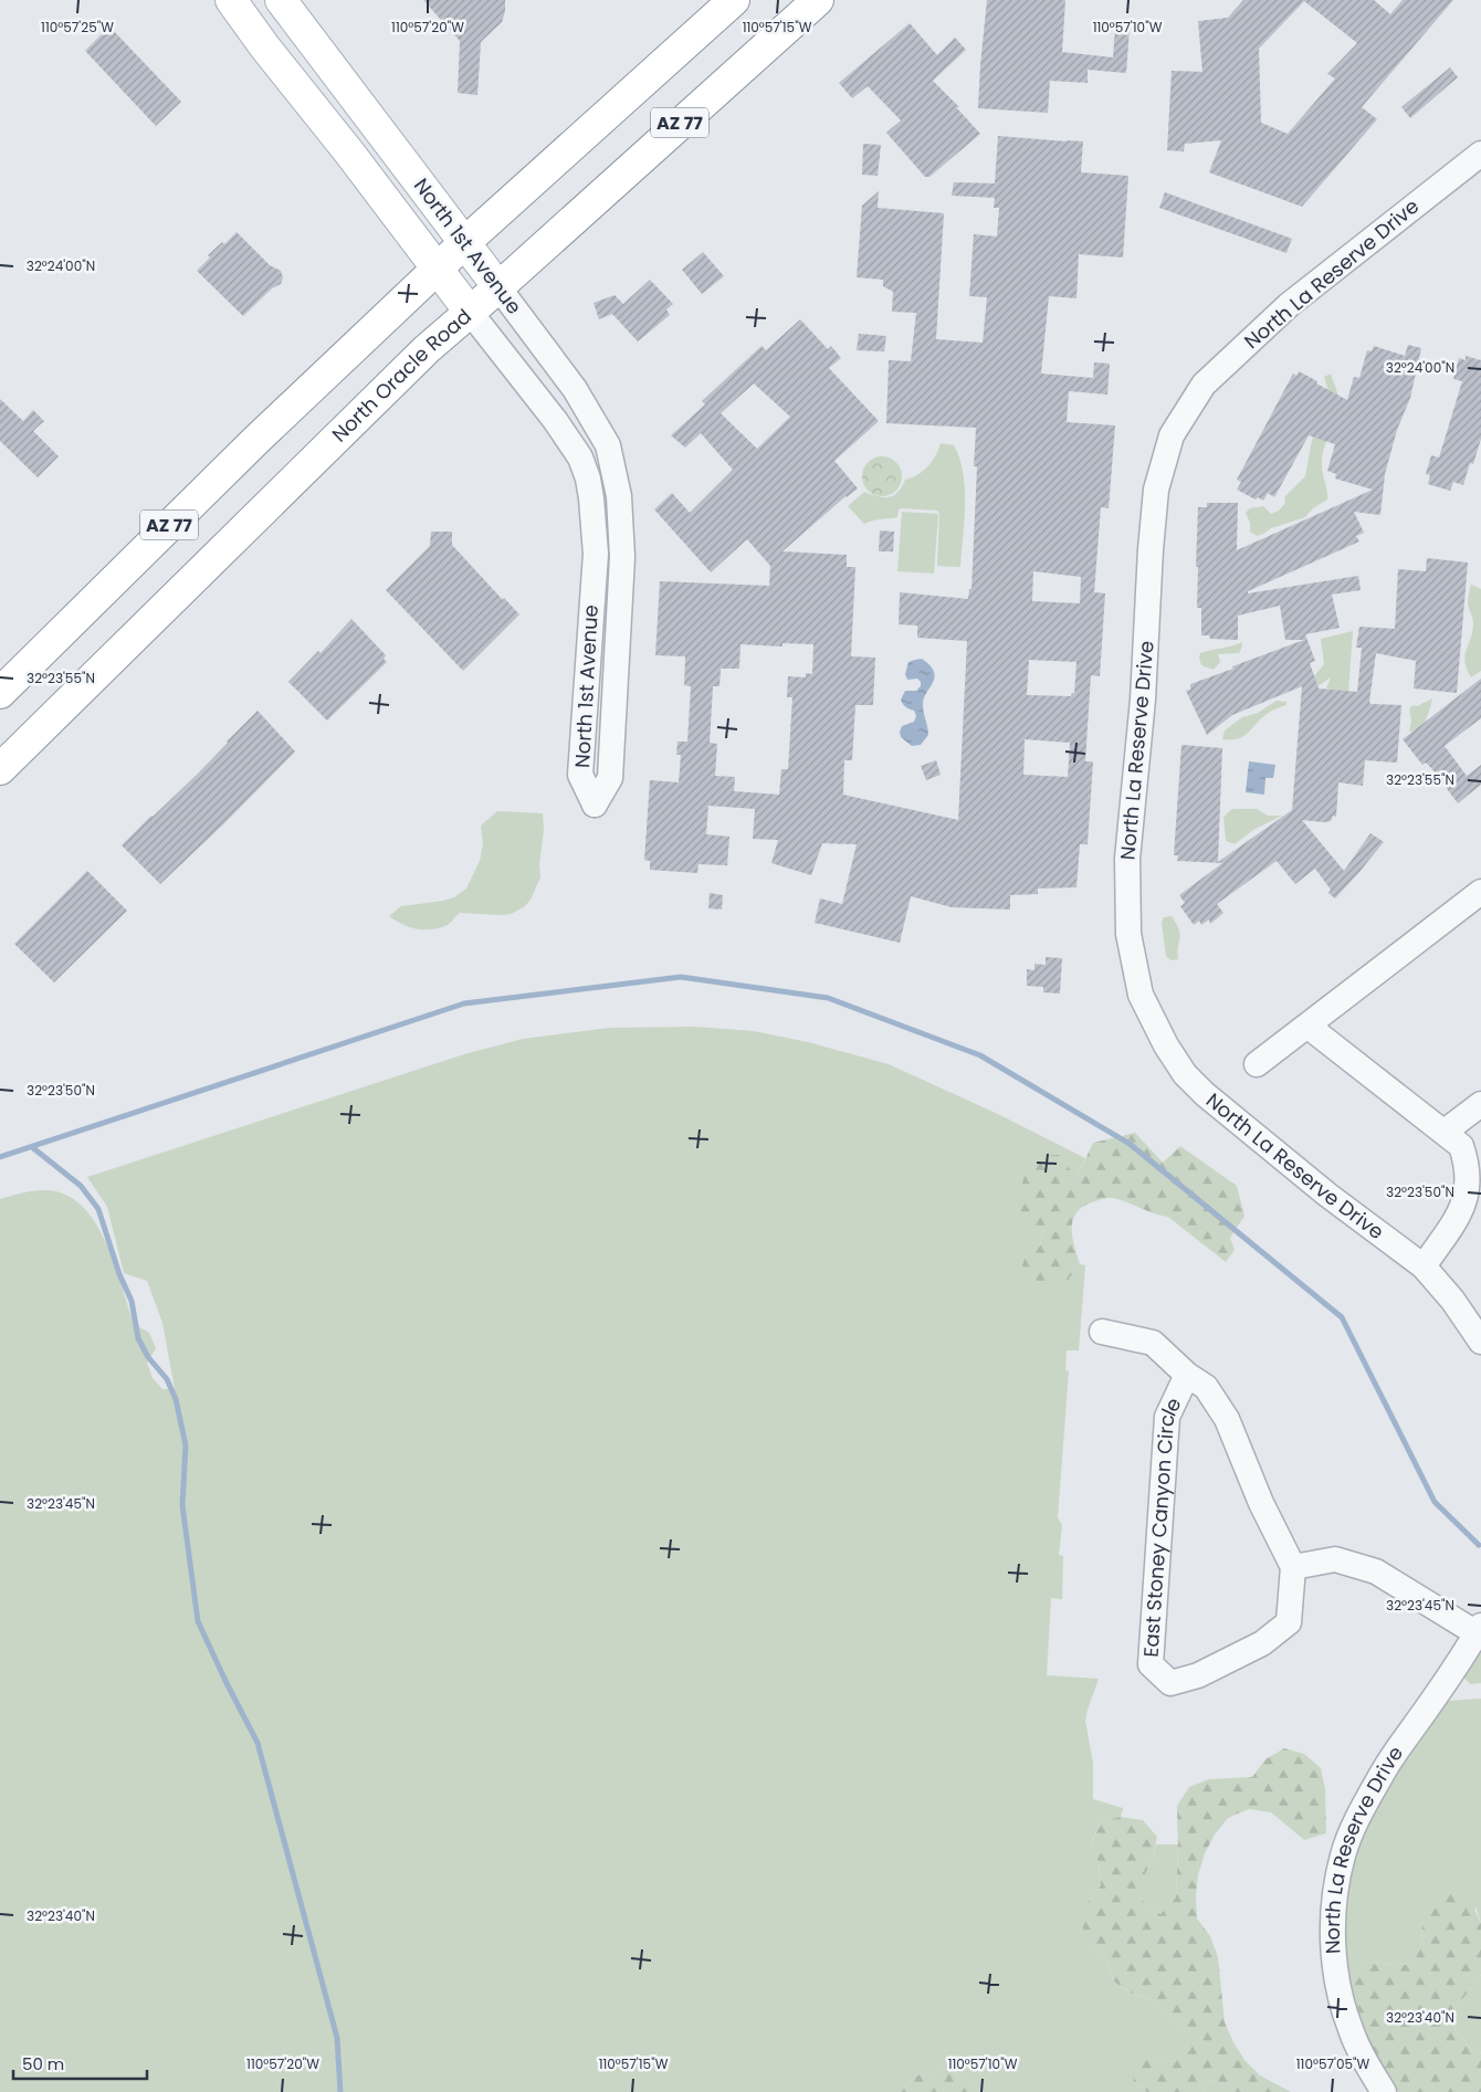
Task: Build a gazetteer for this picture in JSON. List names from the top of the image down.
{
  "streets": {
    "main road": ["AZ 77", "North 1st Avenue", "North Oracle Road"],
    "street": ["North La Reserve Drive", "East Stoney Canyon Circle"]
  },
  "crossings": [
    ["AZ 77", "North 1st Avenue"],
    ["North 1st Avenue", "North Oracle Road"]
  ],
  "scale_bar": "50 m",
  "coordinates": [
    "110°57'25\"W",
    "110°57'20\"W",
    "110°57'15\"W",
    "110°57'10\"W",
    "32°24'00\"N",
    "32°23'55\"N",
    "32°23'50\"N",
    "32°23'45\"N",
    "32°23'40\"N",
    "110°57'05\"W"
  ]
}
